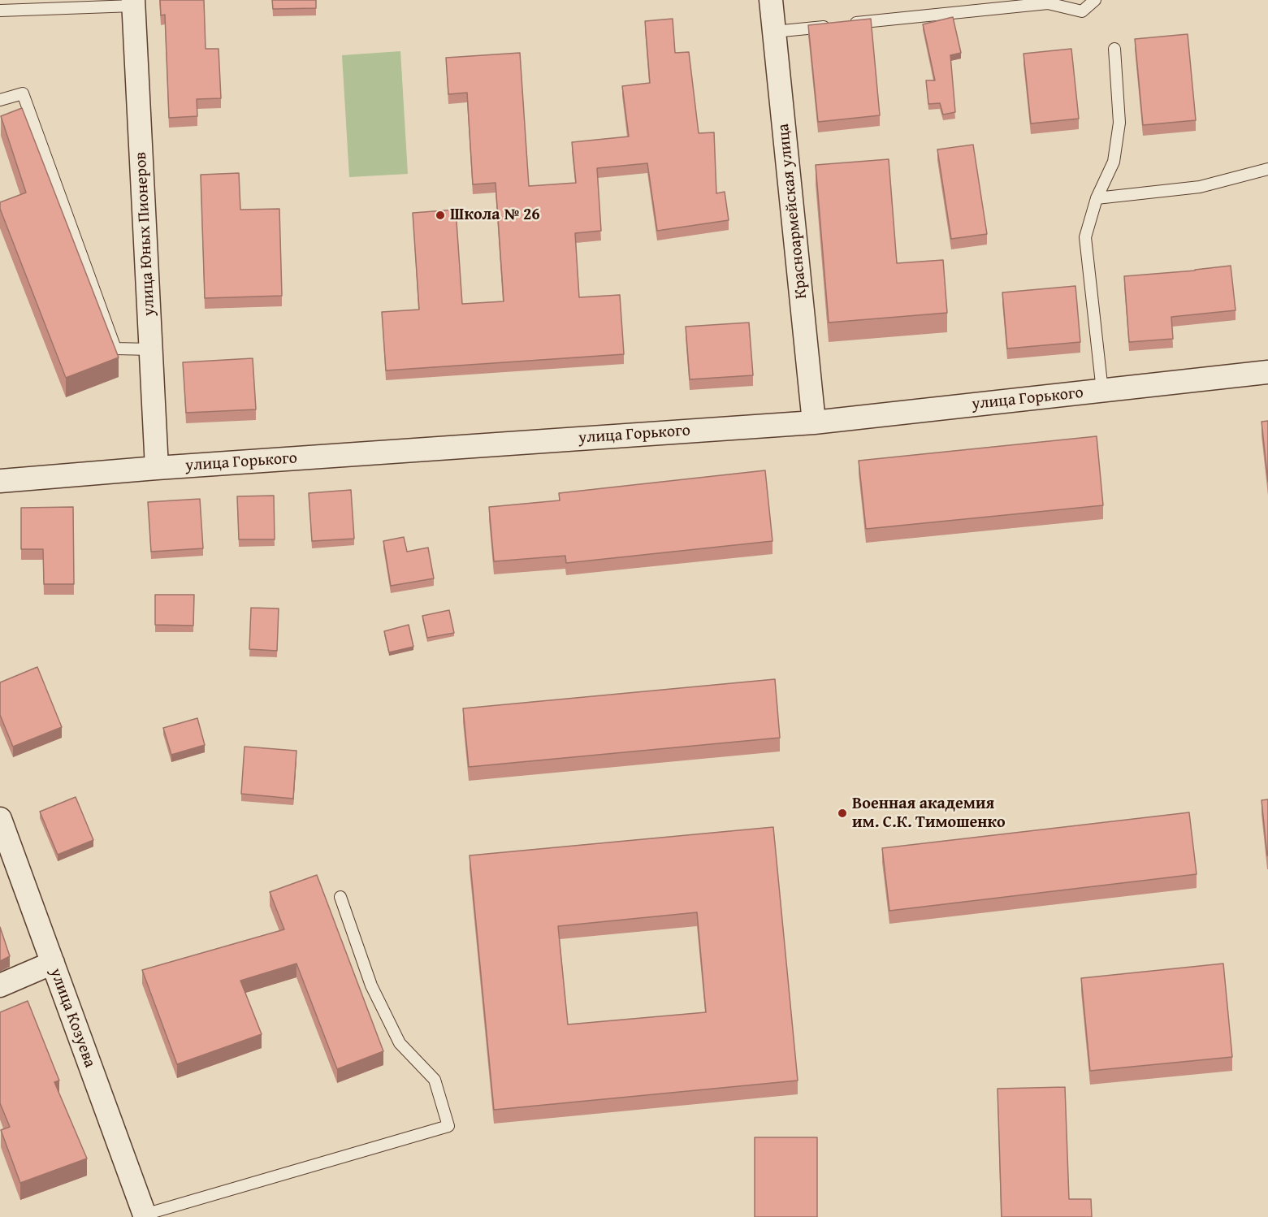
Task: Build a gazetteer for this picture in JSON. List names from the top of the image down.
{
  "streets": {
    "street": [
      "Красноармейская улица",
      "улица Юных Пионеров",
      "улица Горького",
      "улица Козуева"
    ]
  },
  "crossings": [
    ["Красноармейская улица", "улица Горького"],
    ["улица Юных Пионеров", "улица Горького"]
  ],
  "places": ["Школа № 26", "Военная академия им. С.К. Тимошенко"]
}
